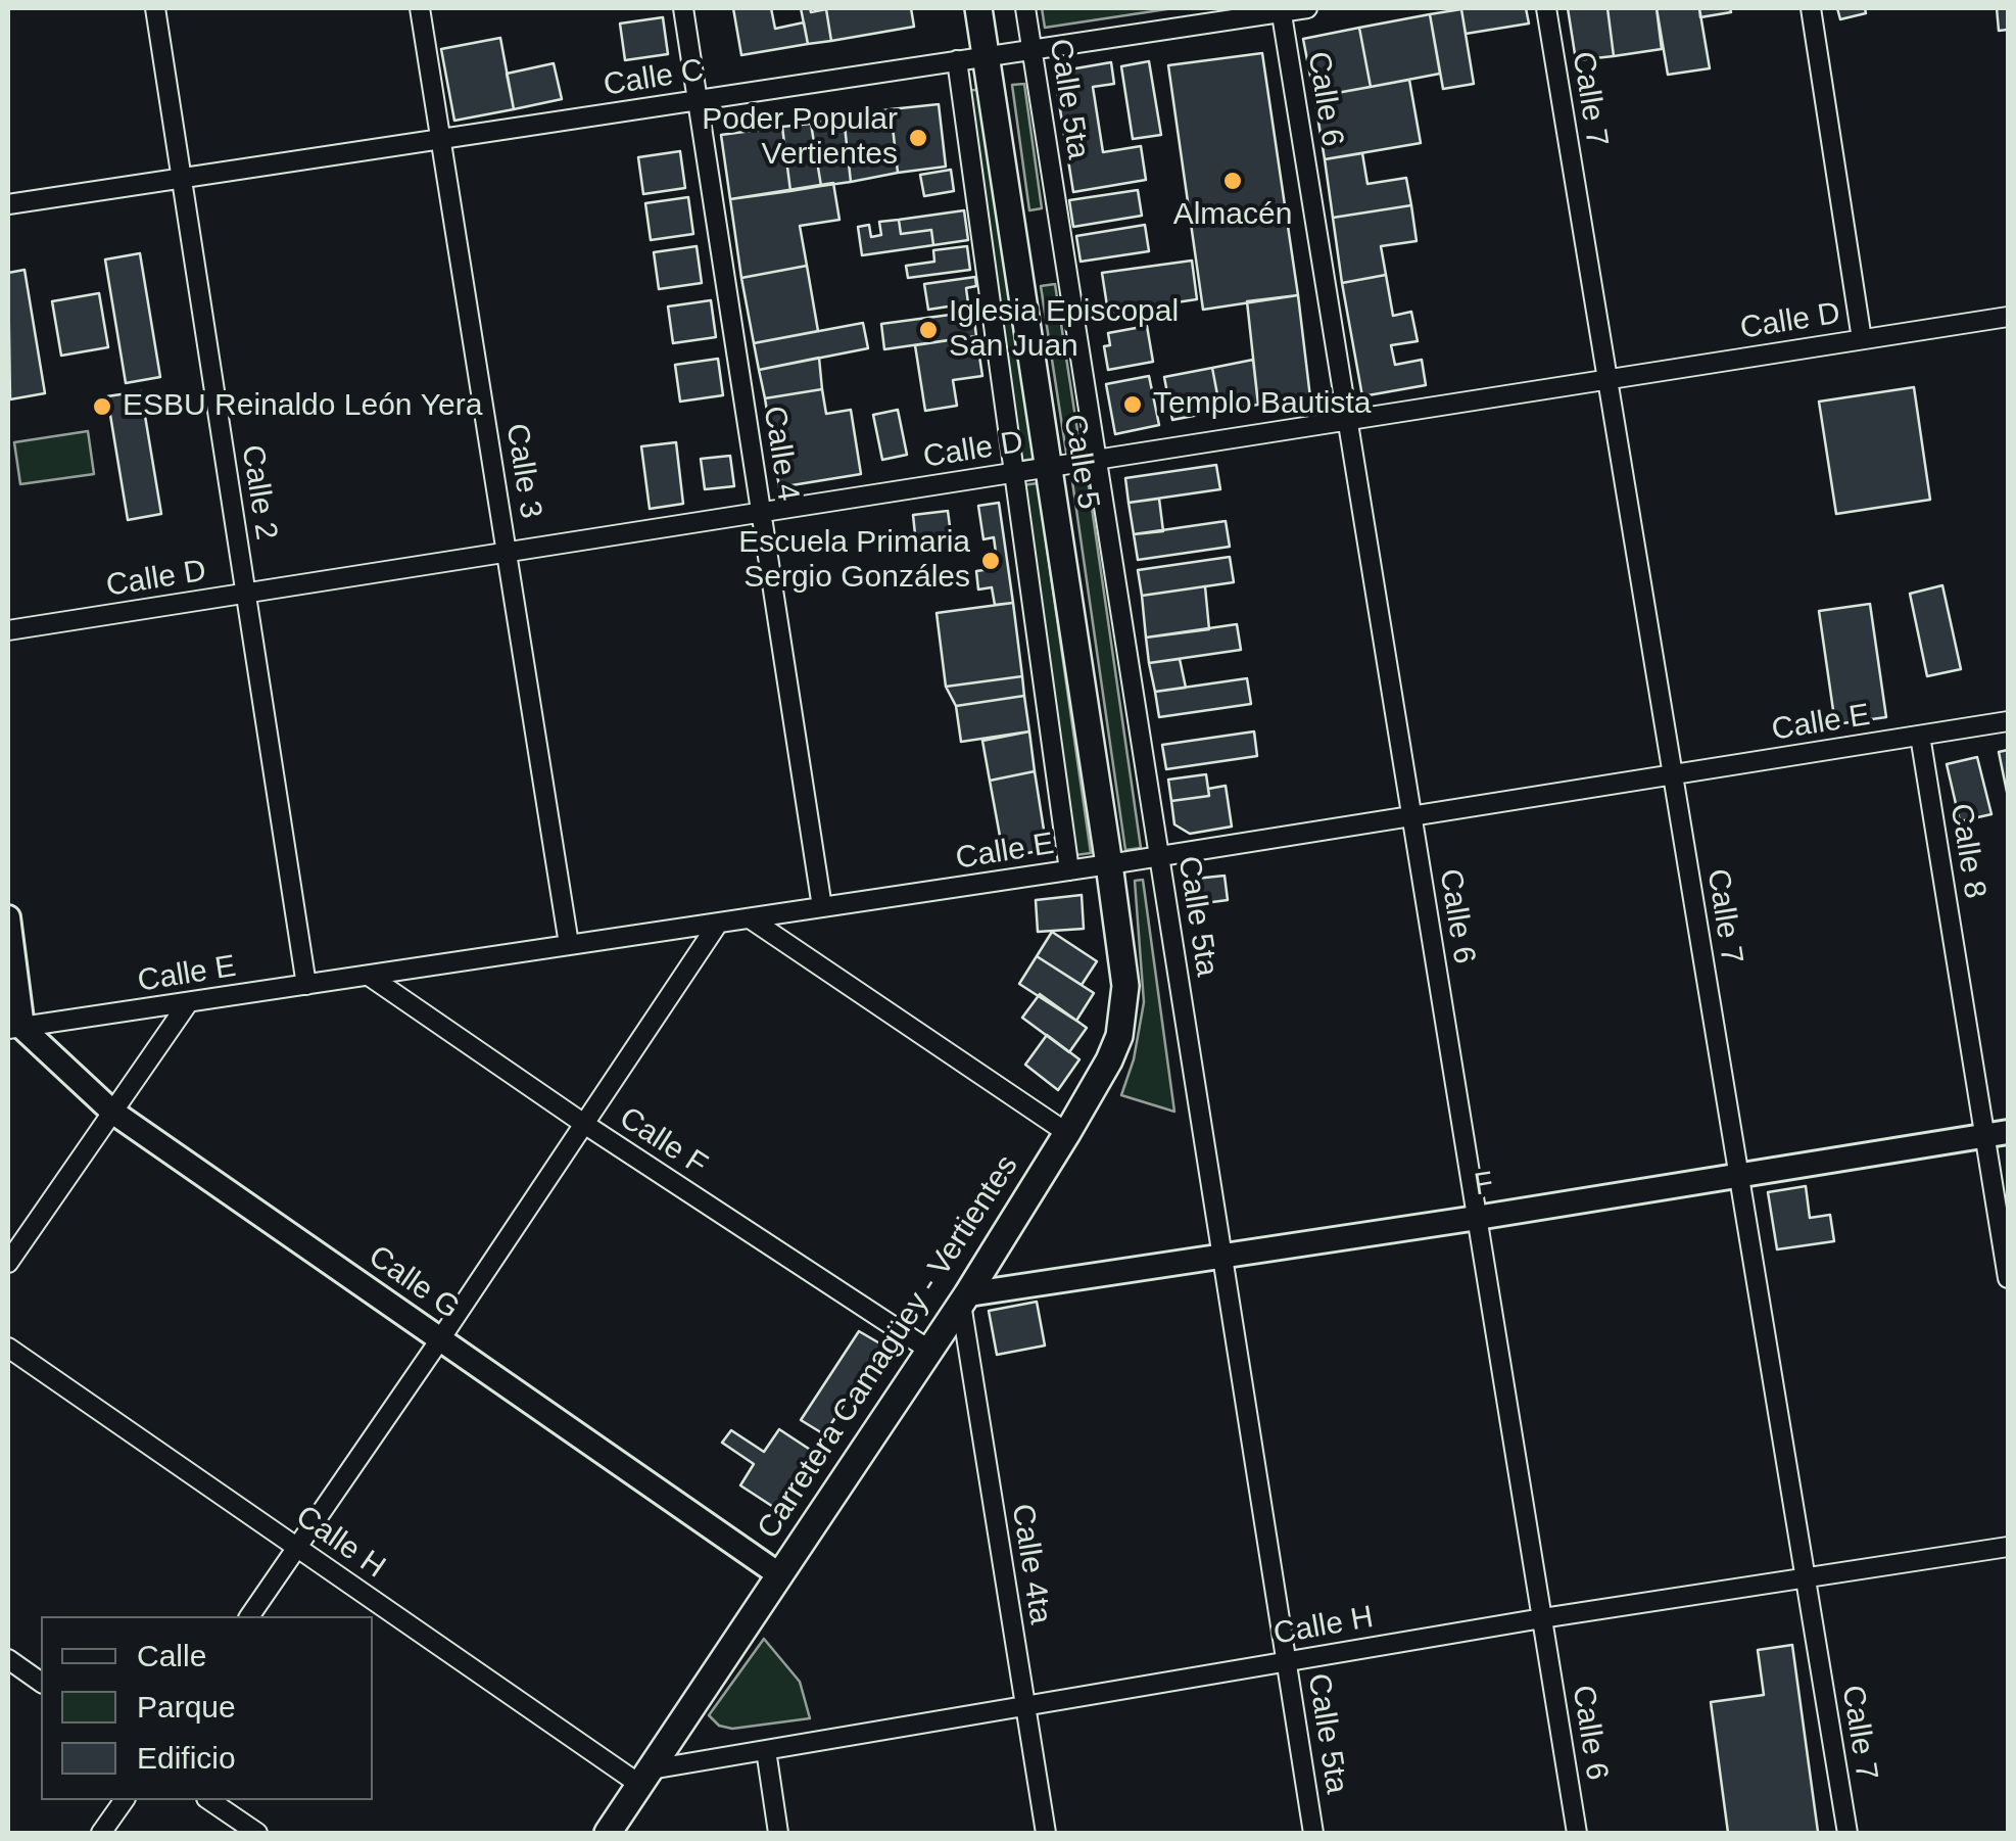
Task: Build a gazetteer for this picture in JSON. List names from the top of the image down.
{
  "streets": {
    "main road": ["Calle 5", "Carretera Camagüey - Vertientes"],
    "street": [
      "Calle C",
      "Calle 5ta",
      "Calle 6",
      "Calle 7",
      "Calle D",
      "Calle 4",
      "Calle 3",
      "Calle 2",
      "Calle E",
      "Calle 8",
      "Calle F",
      "F",
      "Calle G",
      "Calle H",
      "Calle 4ta"
    ]
  },
  "crossings": [
    ["Calle C", "Calle 5ta"],
    ["Calle C", "Calle 6"],
    ["Calle C", "Calle 4"],
    ["Calle C", "Calle 5"],
    ["Calle C", "Calle 3"],
    ["Calle C", "Calle 2"],
    ["Calle 5ta", "Calle D"],
    ["Calle 5ta", "Calle E"],
    ["Calle 5ta", "F"],
    ["Calle 5ta", "Calle H"],
    ["Calle 6", "Calle D"],
    ["Calle 6", "Calle E"],
    ["Calle 6", "F"],
    ["Calle 6", "Calle H"],
    ["Calle 7", "Calle D"],
    ["Calle 7", "Calle E"],
    ["Calle 7", "F"],
    ["Calle 7", "Calle H"],
    ["Calle D", "Calle 4"],
    ["Calle D", "Calle 5"],
    ["Calle D", "Calle 3"],
    ["Calle D", "Calle 2"],
    ["Calle 4", "Calle E"],
    ["Calle 5", "Calle E"],
    ["Calle 5", "Carretera Camagüey - Vertientes"],
    ["Calle 3", "Calle E"],
    ["Calle 2", "Calle E"],
    ["Calle E", "Calle 8"],
    ["Calle E", "Calle F"],
    ["Calle E", "Calle G"],
    ["Calle E", "Carretera Camagüey - Vertientes"],
    ["Calle 8", "F"],
    ["Calle F", "Carretera Camagüey - Vertientes"],
    ["F", "Carretera Camagüey - Vertientes"],
    ["F", "Calle 4ta"],
    ["Calle G", "Carretera Camagüey - Vertientes"],
    ["Carretera Camagüey - Vertientes", "Calle H"],
    ["Carretera Camagüey - Vertientes", "Calle 4ta"],
    ["Calle H", "Calle 4ta"]
  ],
  "places": [
    "Poder Popular Vertientes",
    "Almacén",
    "Iglesia Episcopal San Juan",
    "Templo Bautista",
    "ESBU Reinaldo León Yera",
    "Escuela Primaria Sergio Gonzáles"
  ],
  "legend": ["Calle", "Parque", "Edificio"]
}
